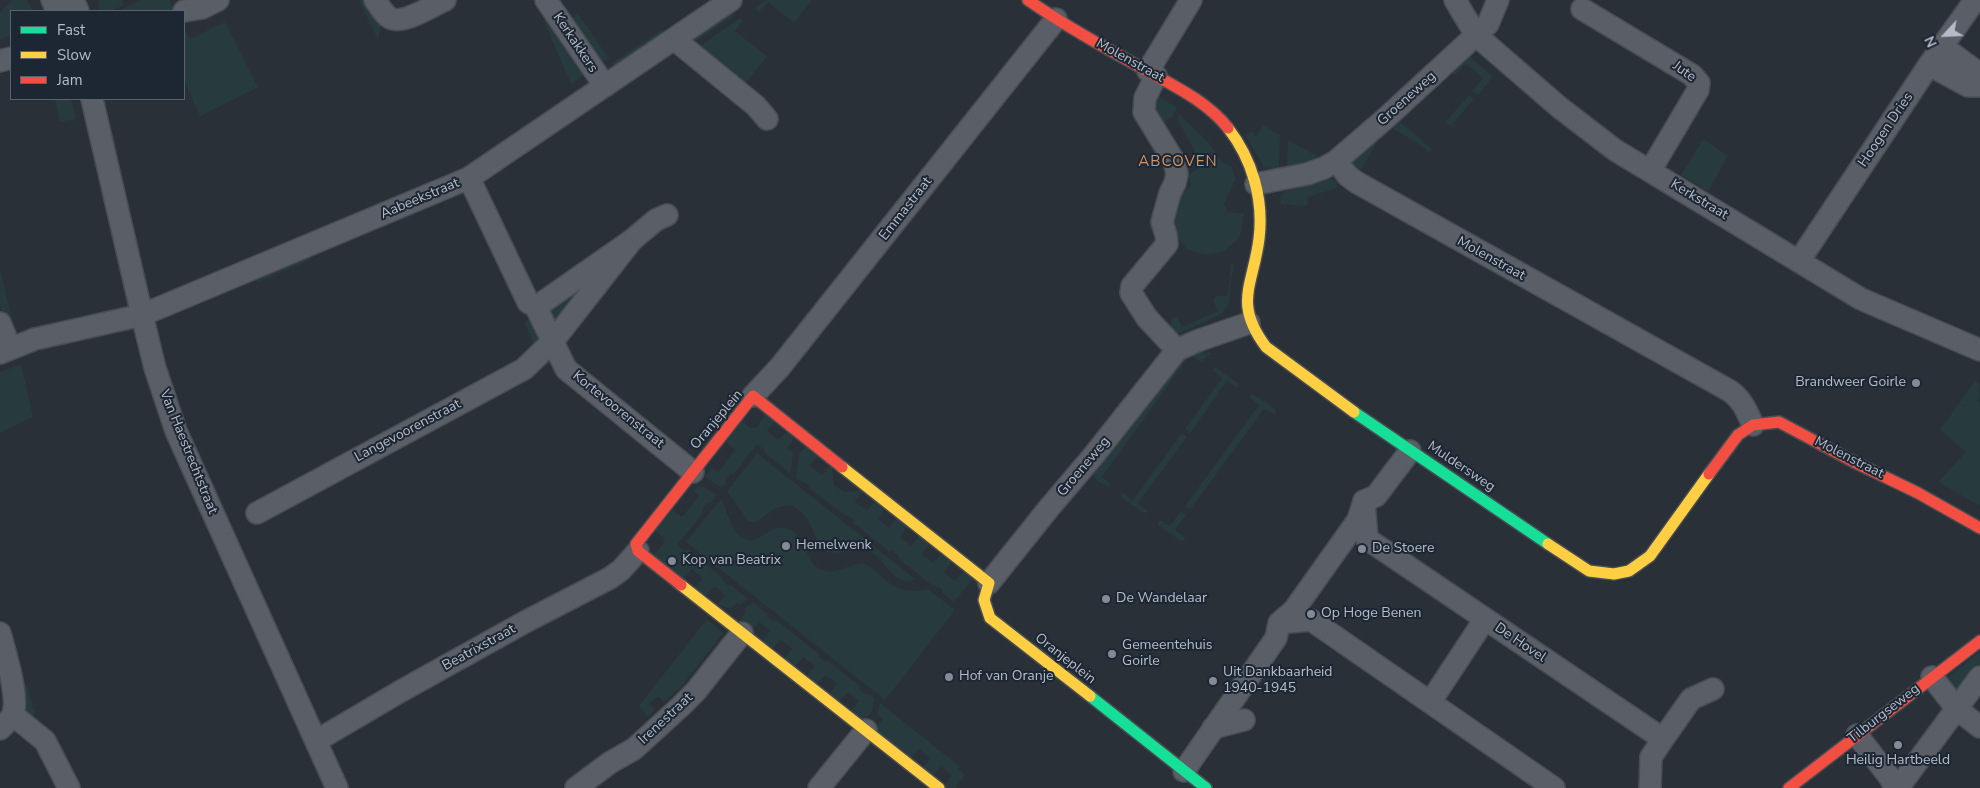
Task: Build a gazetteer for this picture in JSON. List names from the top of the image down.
{
  "streets": {
    "street": [
      "Kerkakkers",
      "Molenstraat",
      "Jute",
      "Groeneweg",
      "Hoogen Dries",
      "Aabeekstraat",
      "Kerkstraat",
      "Emmastraat",
      "Kortevoorenstraat",
      "Oranjeplein",
      "Langevoorenstraat",
      "Van Haestrechtstraat",
      "Muldersweg",
      "De Hovel",
      "Beatrixstraat",
      "Tilburgseweg",
      "Irenestraat"
    ]
  },
  "crossings": [
    ["Kerkakkers", "Aabeekstraat"],
    ["Molenstraat", "Groeneweg"],
    ["Molenstraat", "Emmastraat"],
    ["Molenstraat", "Muldersweg"],
    ["Jute", "Kerkstraat"],
    ["Groeneweg", "Kerkstraat"],
    ["Groeneweg", "Oranjeplein"],
    ["Groeneweg", "Muldersweg"],
    ["Hoogen Dries", "Kerkstraat"],
    ["Aabeekstraat", "Kortevoorenstraat"],
    ["Aabeekstraat", "Van Haestrechtstraat"],
    ["Emmastraat", "Oranjeplein"],
    ["Kortevoorenstraat", "Oranjeplein"],
    ["Kortevoorenstraat", "Langevoorenstraat"],
    ["Oranjeplein", "Beatrixstraat"],
    ["Van Haestrechtstraat", "Beatrixstraat"]
  ],
  "districts": ["ABCOVEN"],
  "places": [
    "Brandweer Goirle",
    "Hemelwenk",
    "De Stoere",
    "Kop van Beatrix",
    "De Wandelaar",
    "Op Hoge Benen",
    "Gemeentehuis Goirle",
    "Hof van Oranje",
    "Uit Dankbaarheid 1940-1945",
    "Heilig Hartbeeld"
  ],
  "legend": ["Fast", "Slow", "Jam"],
  "north": "bottom left"
}
